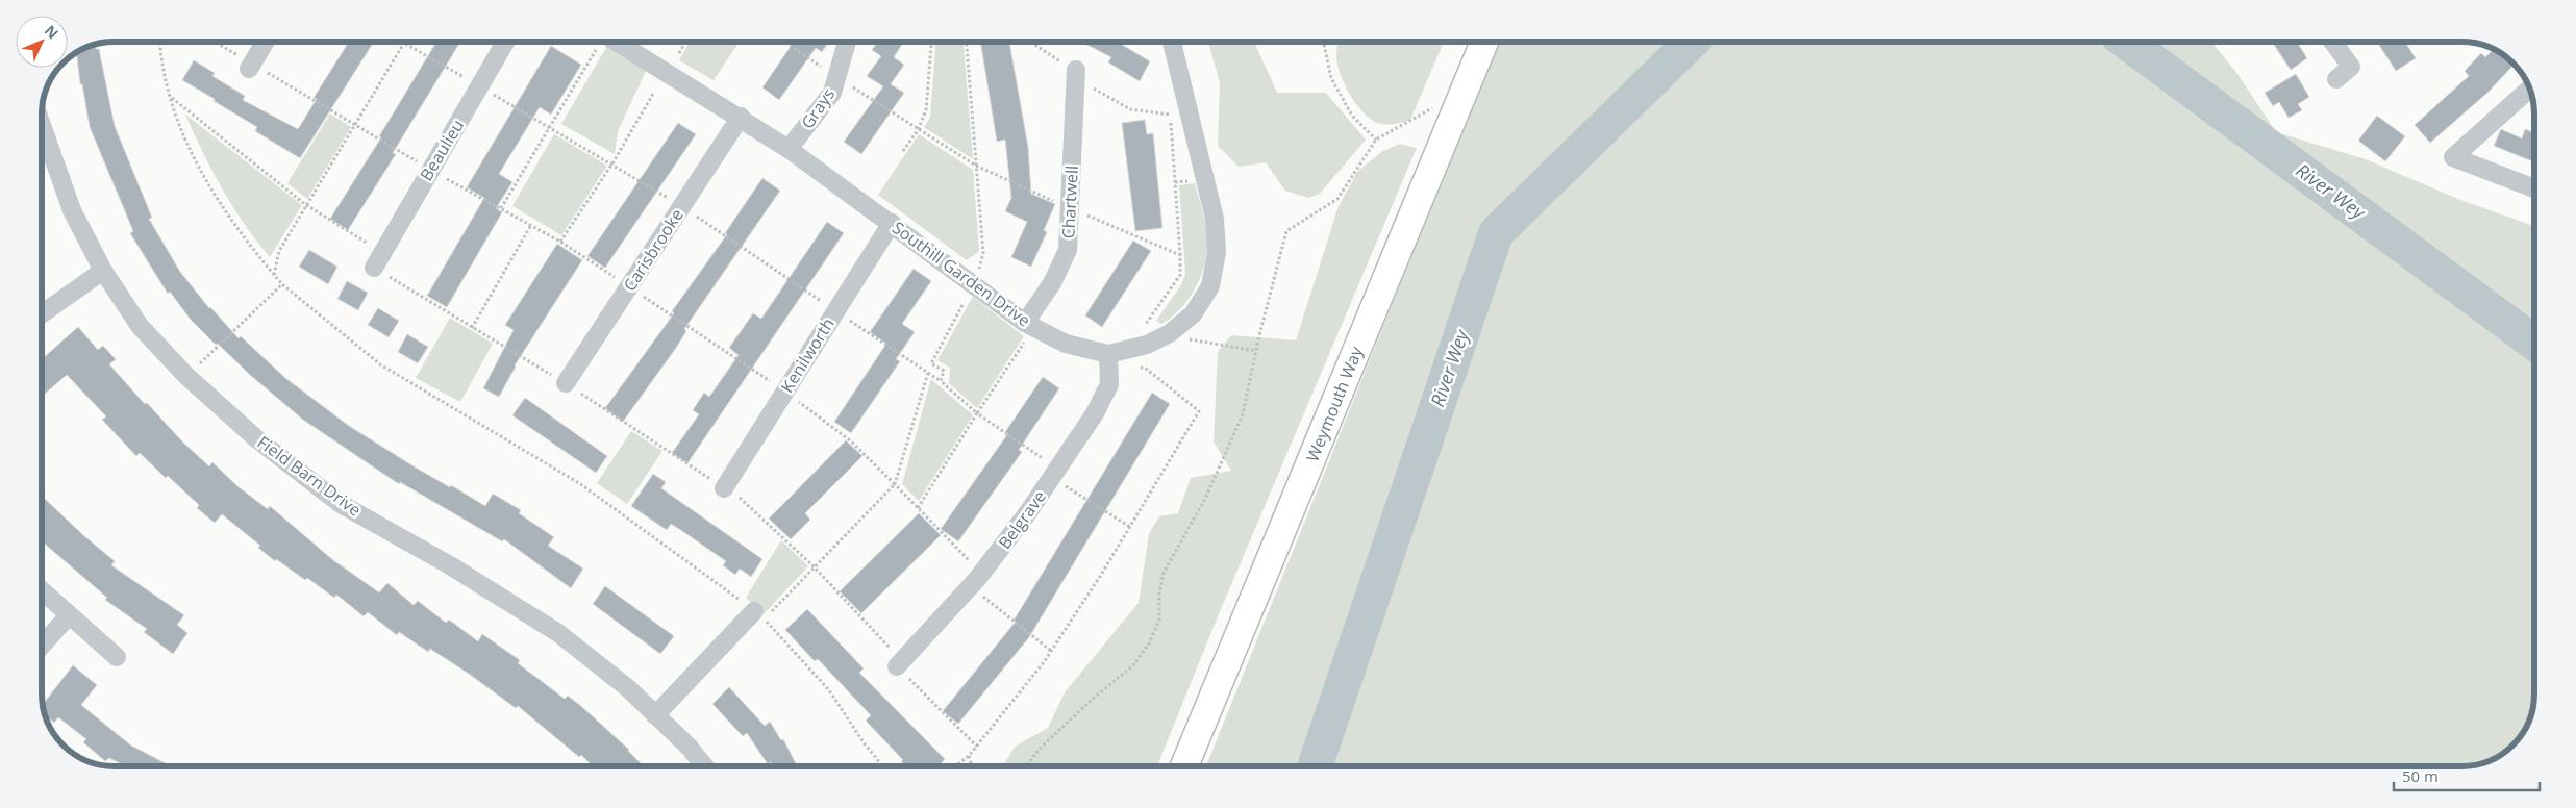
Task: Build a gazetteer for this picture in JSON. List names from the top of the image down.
{
  "streets": {
    "highway": ["Weymouth Way"],
    "street": [
      "Grays",
      "Beaulieu",
      "Chartwell",
      "Carisbrooke",
      "Southill Garden Drive",
      "Kenilworth",
      "Field Barn Drive",
      "Belgrave"
    ]
  },
  "crossings": [
    ["Grays", "Southill Garden Drive"],
    ["Chartwell", "Southill Garden Drive"],
    ["Carisbrooke", "Southill Garden Drive"],
    ["Southill Garden Drive", "Kenilworth"],
    ["Southill Garden Drive", "Belgrave"]
  ],
  "water": ["River Wey"],
  "scale_bar": "50 m",
  "north": "top right"
}
